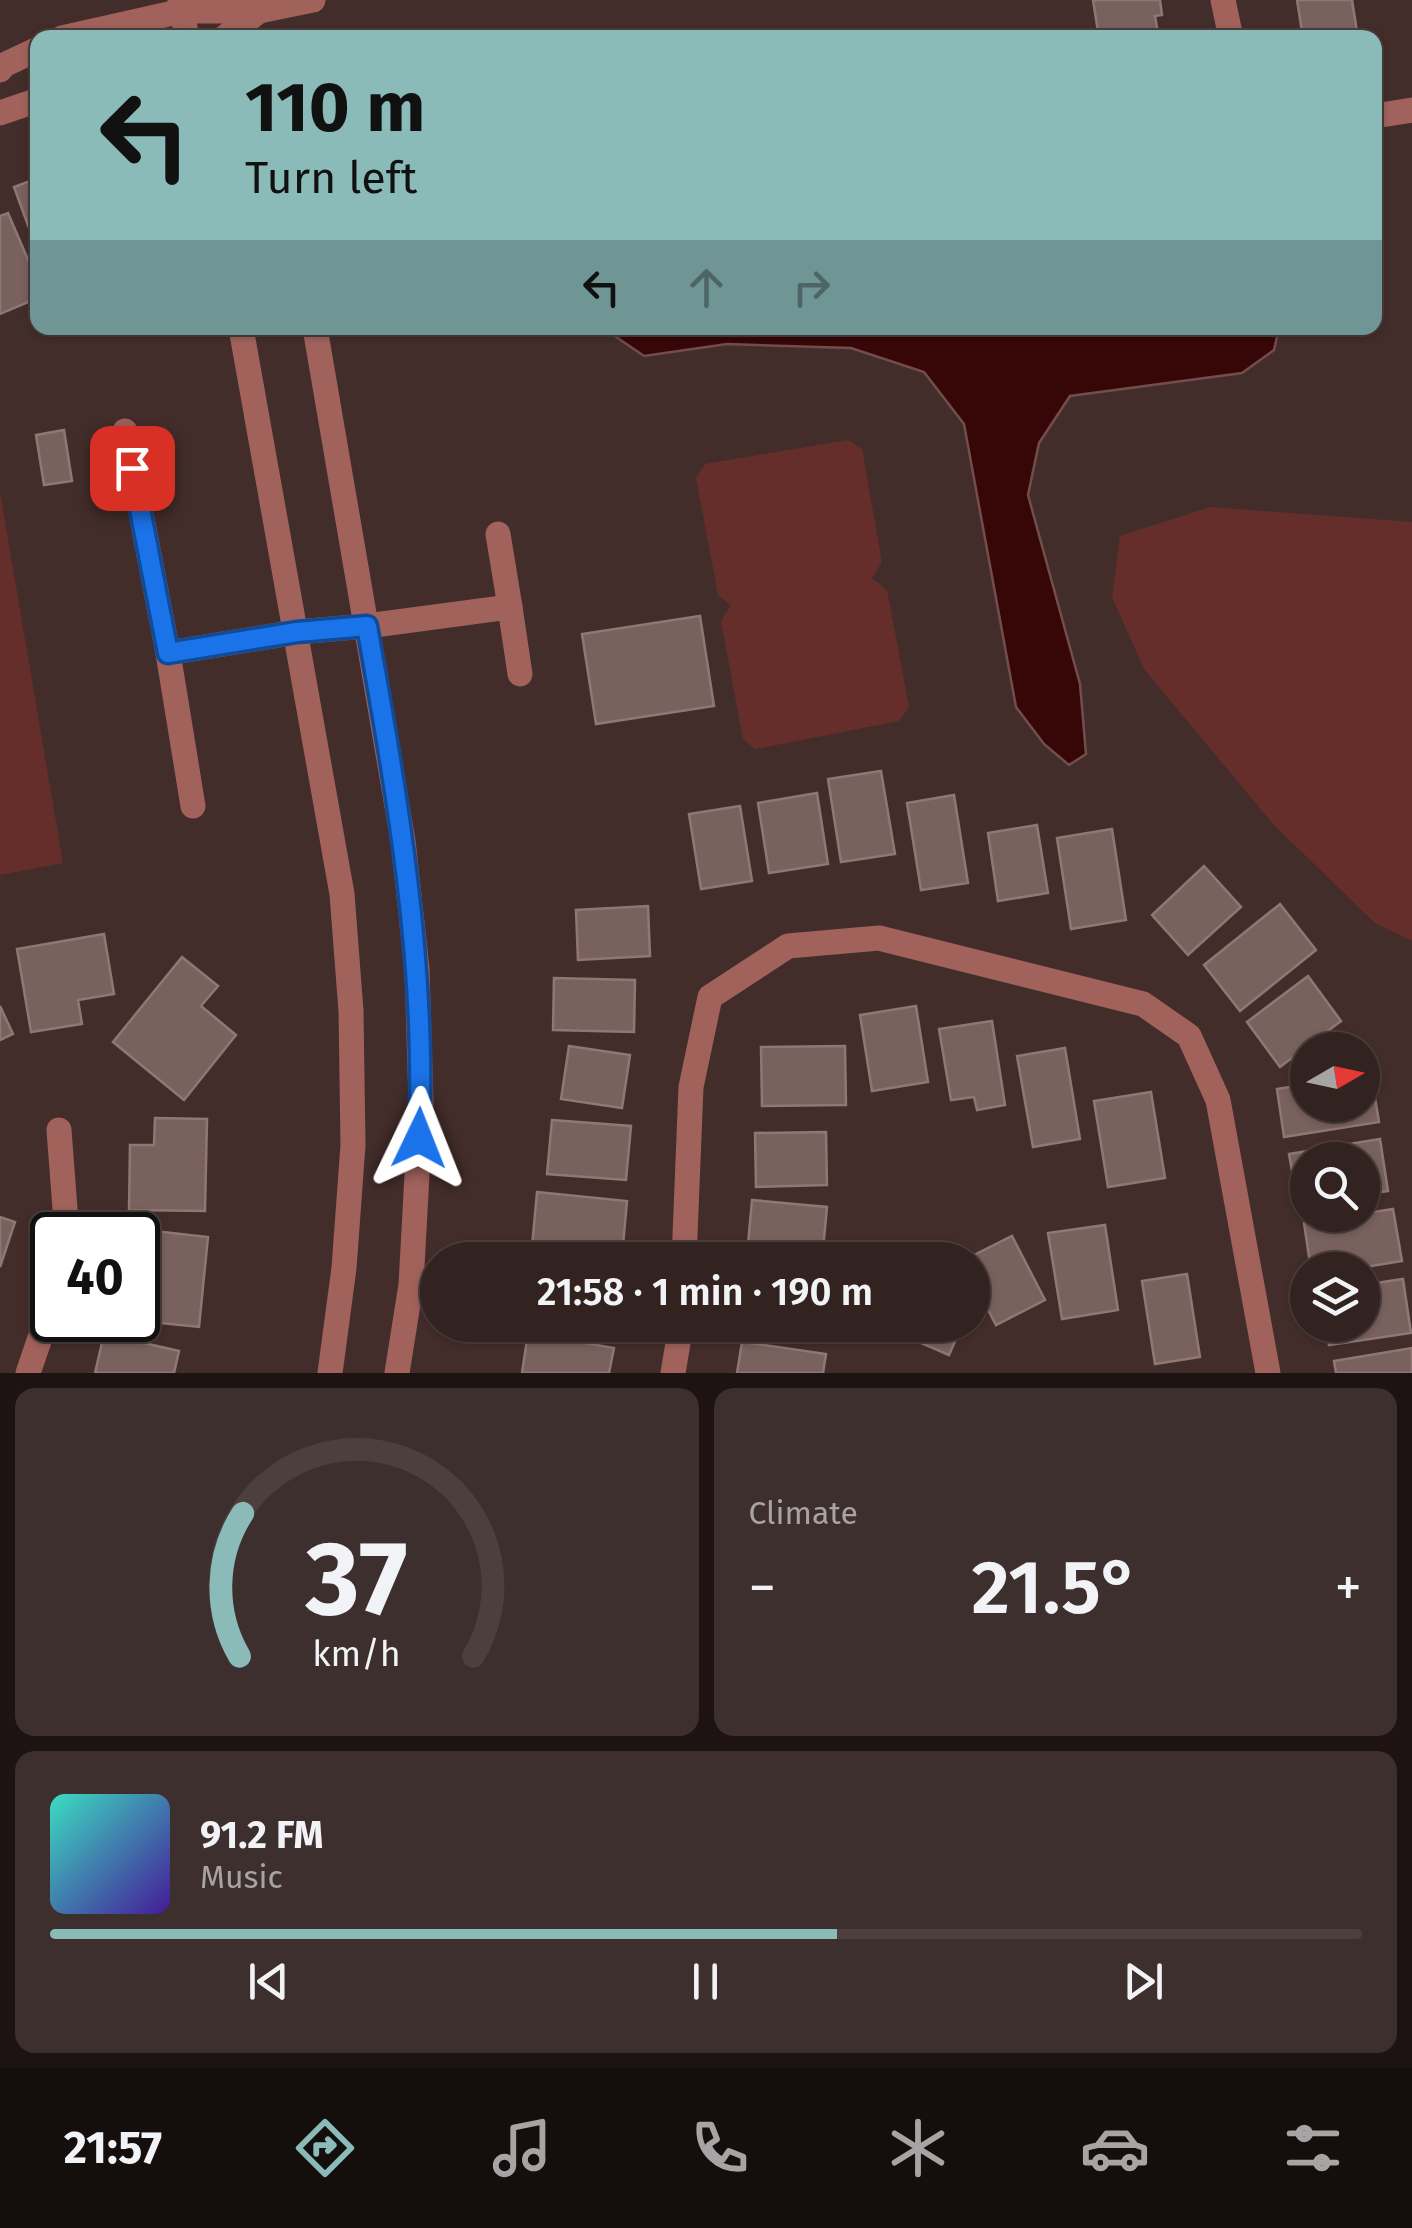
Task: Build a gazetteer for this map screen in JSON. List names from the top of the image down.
{
  "north": "right",
  "page": {
    "turn": ["110 m", "Turn left"],
    "limit": "40",
    "trip": "21:58 · 1 min · 190 m",
    "tile": "Climate",
    "heat": ["−", "21.5°", "+"],
    "song": ["91.2 FM", "Music"],
    "tabs": "21:57",
    "gauge": ["37", "km/h"]
  }
}
